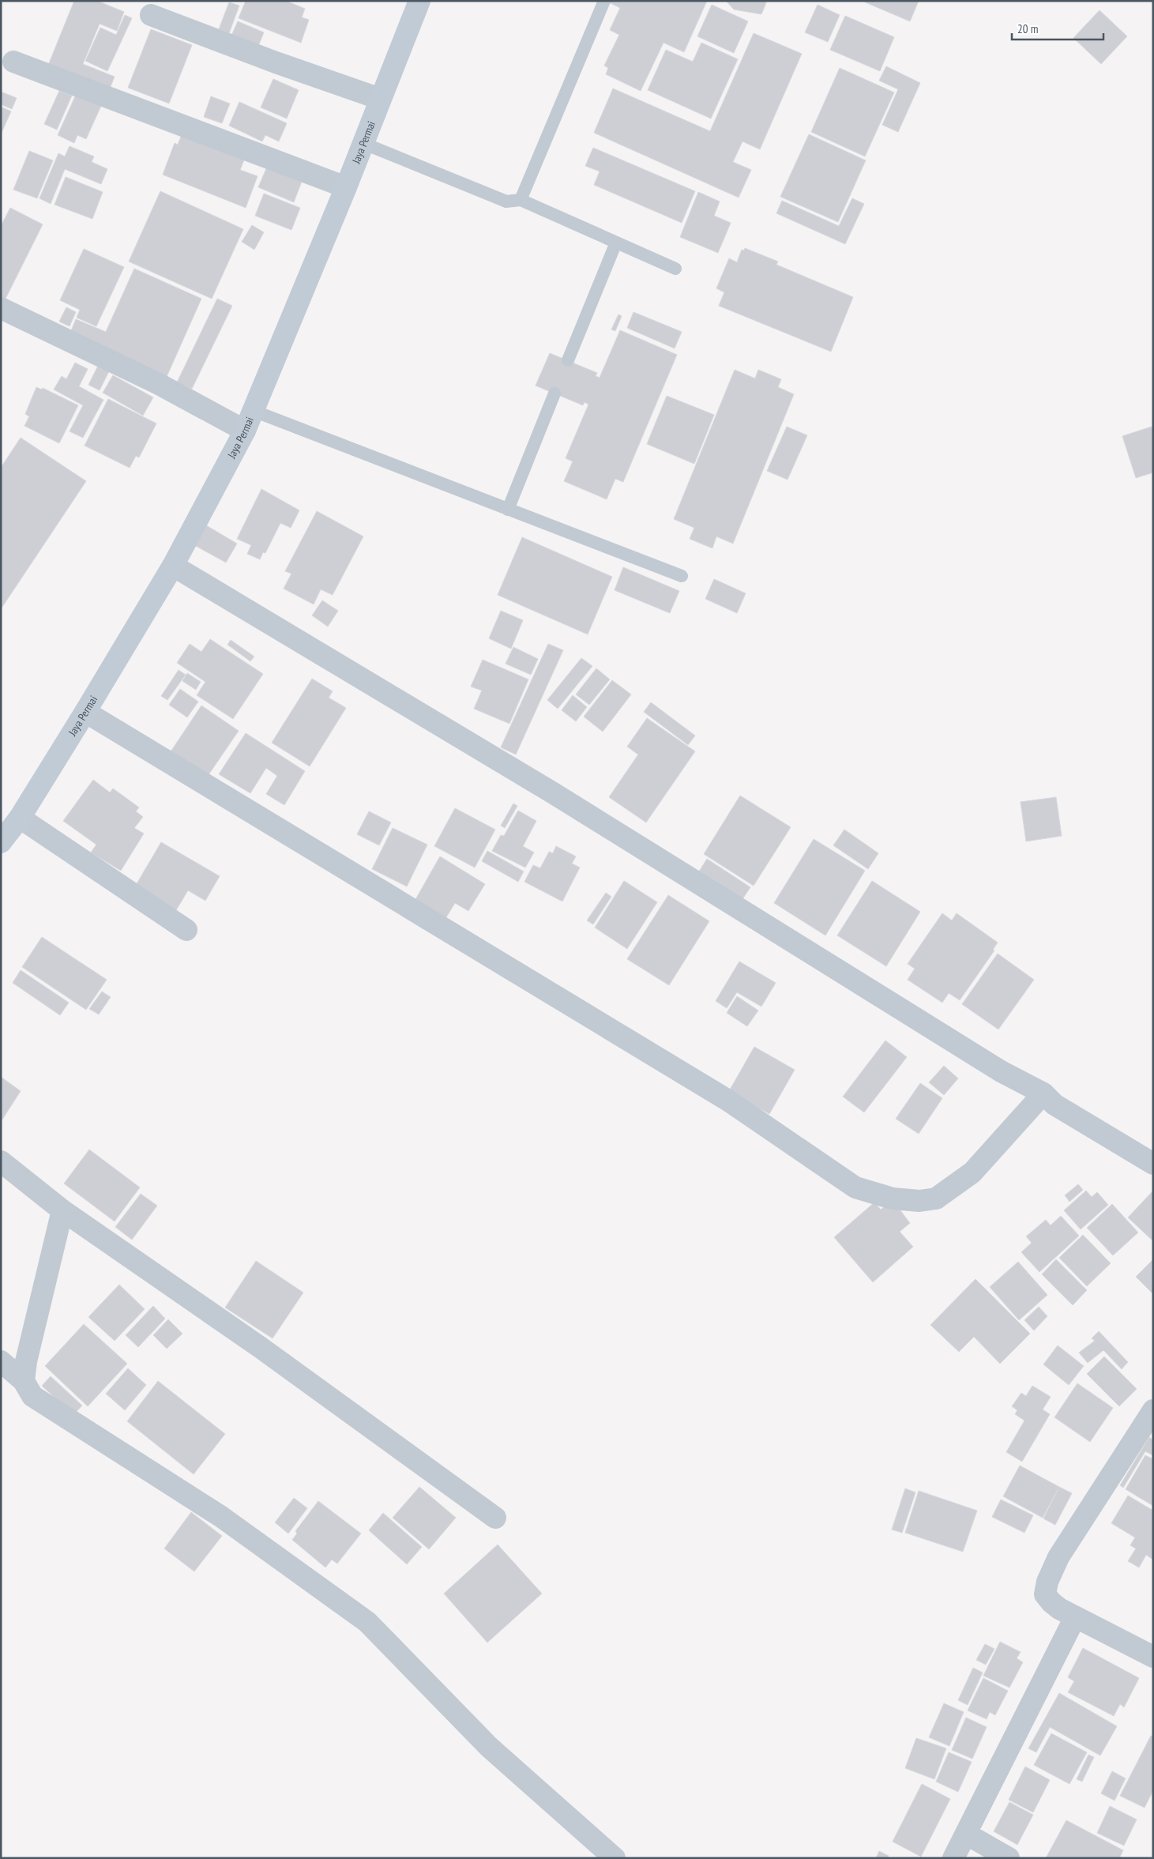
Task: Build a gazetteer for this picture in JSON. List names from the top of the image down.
{
  "streets": {
    "street": ["Jaya Permai"]
  },
  "scale_bar": "20 m"
}
